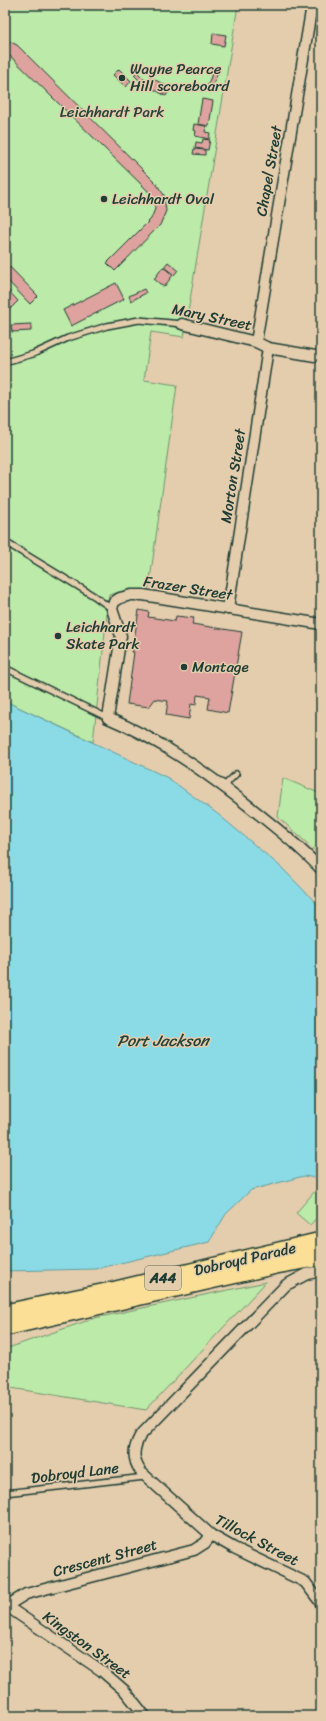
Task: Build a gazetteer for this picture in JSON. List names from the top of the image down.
{
  "streets": {
    "highway": ["Dobroyd Parade", "A44"],
    "street": [
      "Chapel Street",
      "Mary Street",
      "Morton Street",
      "Frazer Street",
      "Tillock Street",
      "Crescent Street",
      "Kingston Street"
    ],
    "lane": ["Dobroyd Lane"]
  },
  "crossings": [
    ["Chapel Street", "Mary Street"],
    ["Mary Street", "Morton Street"],
    ["Morton Street", "Frazer Street"],
    ["Dobroyd Parade", "Tillock Street"],
    ["Dobroyd Lane", "Tillock Street"],
    ["Tillock Street", "Crescent Street"],
    ["Crescent Street", "Kingston Street"]
  ],
  "water": ["Port Jackson"],
  "parks": ["Leichhardt Park"],
  "places": [
    "Wayne Pearce Hill scoreboard",
    "Leichhardt Oval",
    "Leichhardt Skate Park",
    "Montage"
  ]
}
